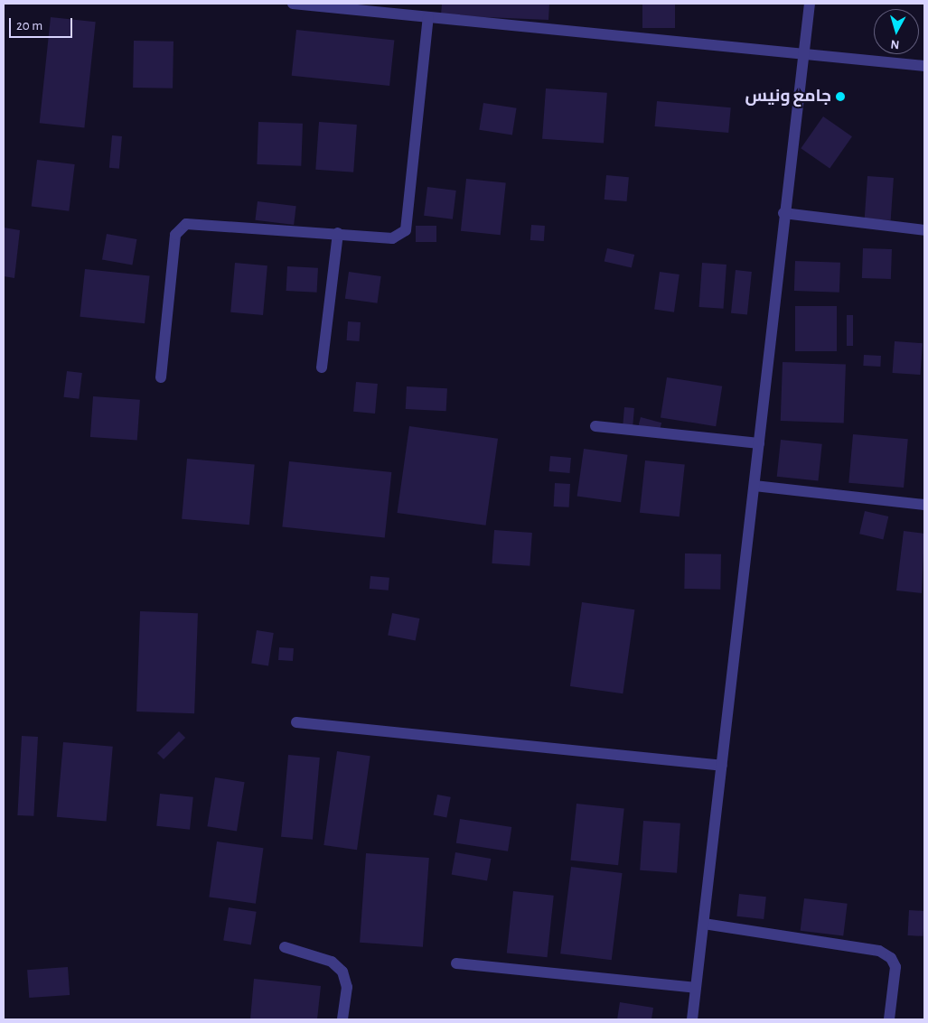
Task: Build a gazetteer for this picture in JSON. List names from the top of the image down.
{
  "places": ["جامع ونيس"],
  "scale_bar": "20 m",
  "north": "bottom"
}
